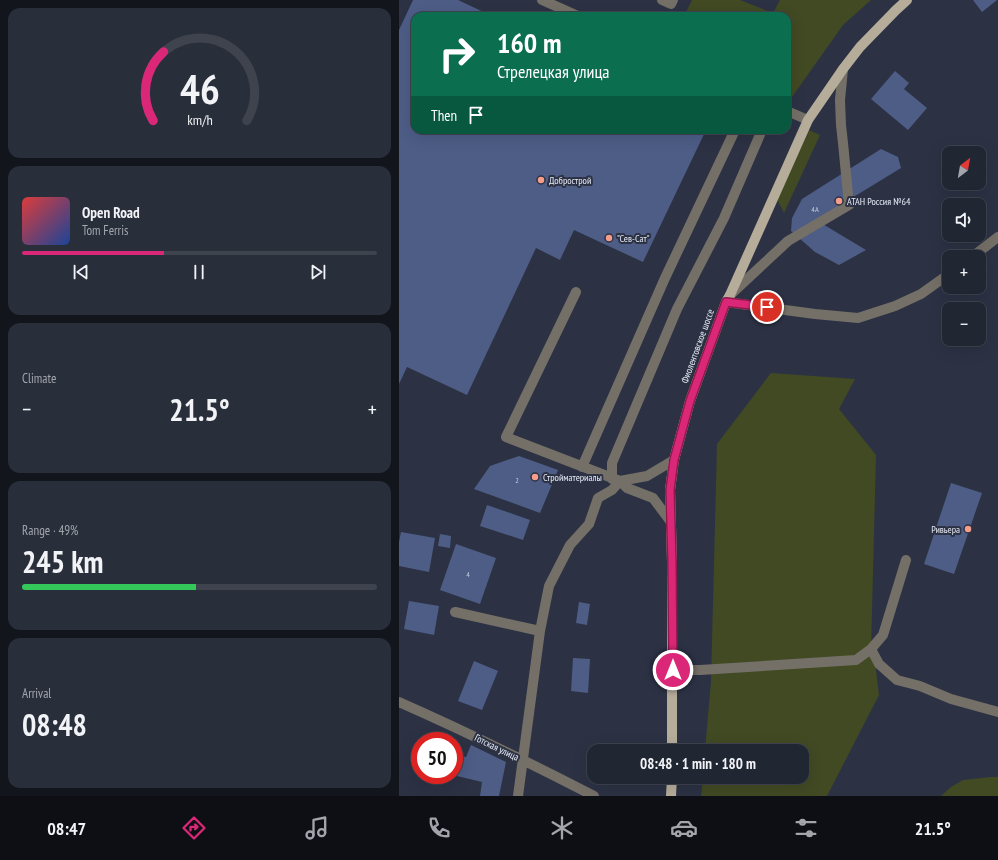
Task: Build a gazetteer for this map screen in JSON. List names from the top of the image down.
{
  "streets": {
    "main road": ["Фиолентовское шоссе"],
    "street": ["Готская улица"]
  },
  "places": [
    "Добрострой",
    "АТАН Россия №64",
    "\"Сев-Сат\"",
    "Стройматериалы",
    "Ривьера"
  ],
  "house_numbers": ["4А", "2", "4"],
  "north": "top right",
  "page": {
    "turn": ["160 m", "Стрелецкая улица"],
    "then": "Then",
    "map_buttons": ["+", "−"],
    "song": ["Open Road", "Tom Ferris"],
    "tile": [
      "Climate",
      ["Range · 49%", "245 km"],
      ["Arrival", "08:48"]
    ],
    "heat": ["−", "21.5°", "+"],
    "limit": "50",
    "trip": "08:48 · 1 min · 180 m",
    "tabs": ["08:47", "21.5°"],
    "gauge": ["46", "km/h"]
  }
}
